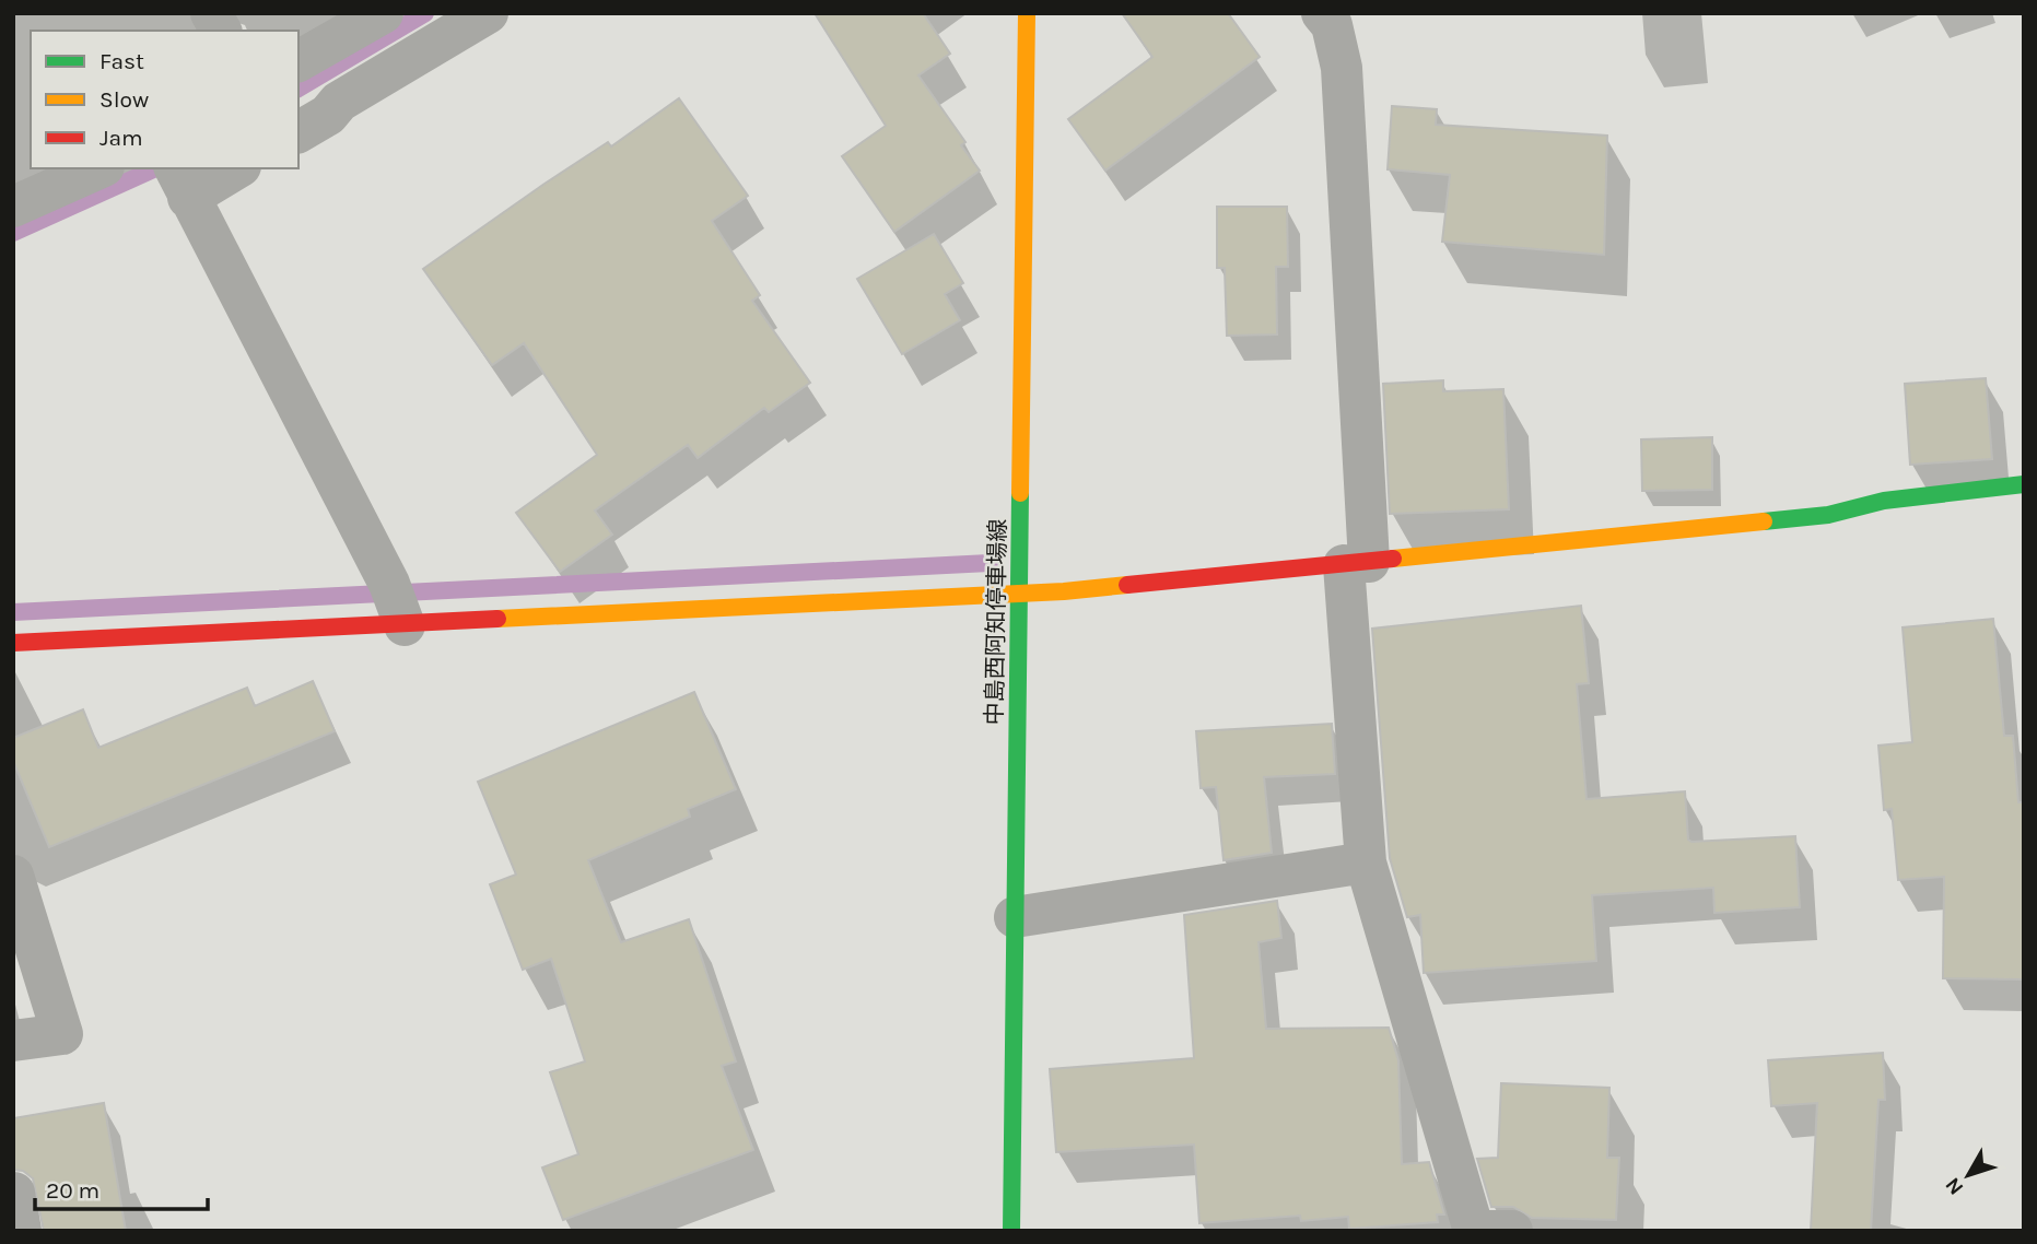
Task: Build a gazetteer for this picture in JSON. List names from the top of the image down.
{
  "streets": {
    "street": ["中島西阿知停車場線"]
  },
  "legend": ["Fast", "Slow", "Jam"],
  "scale_bar": "20 m",
  "north": "bottom left"
}
